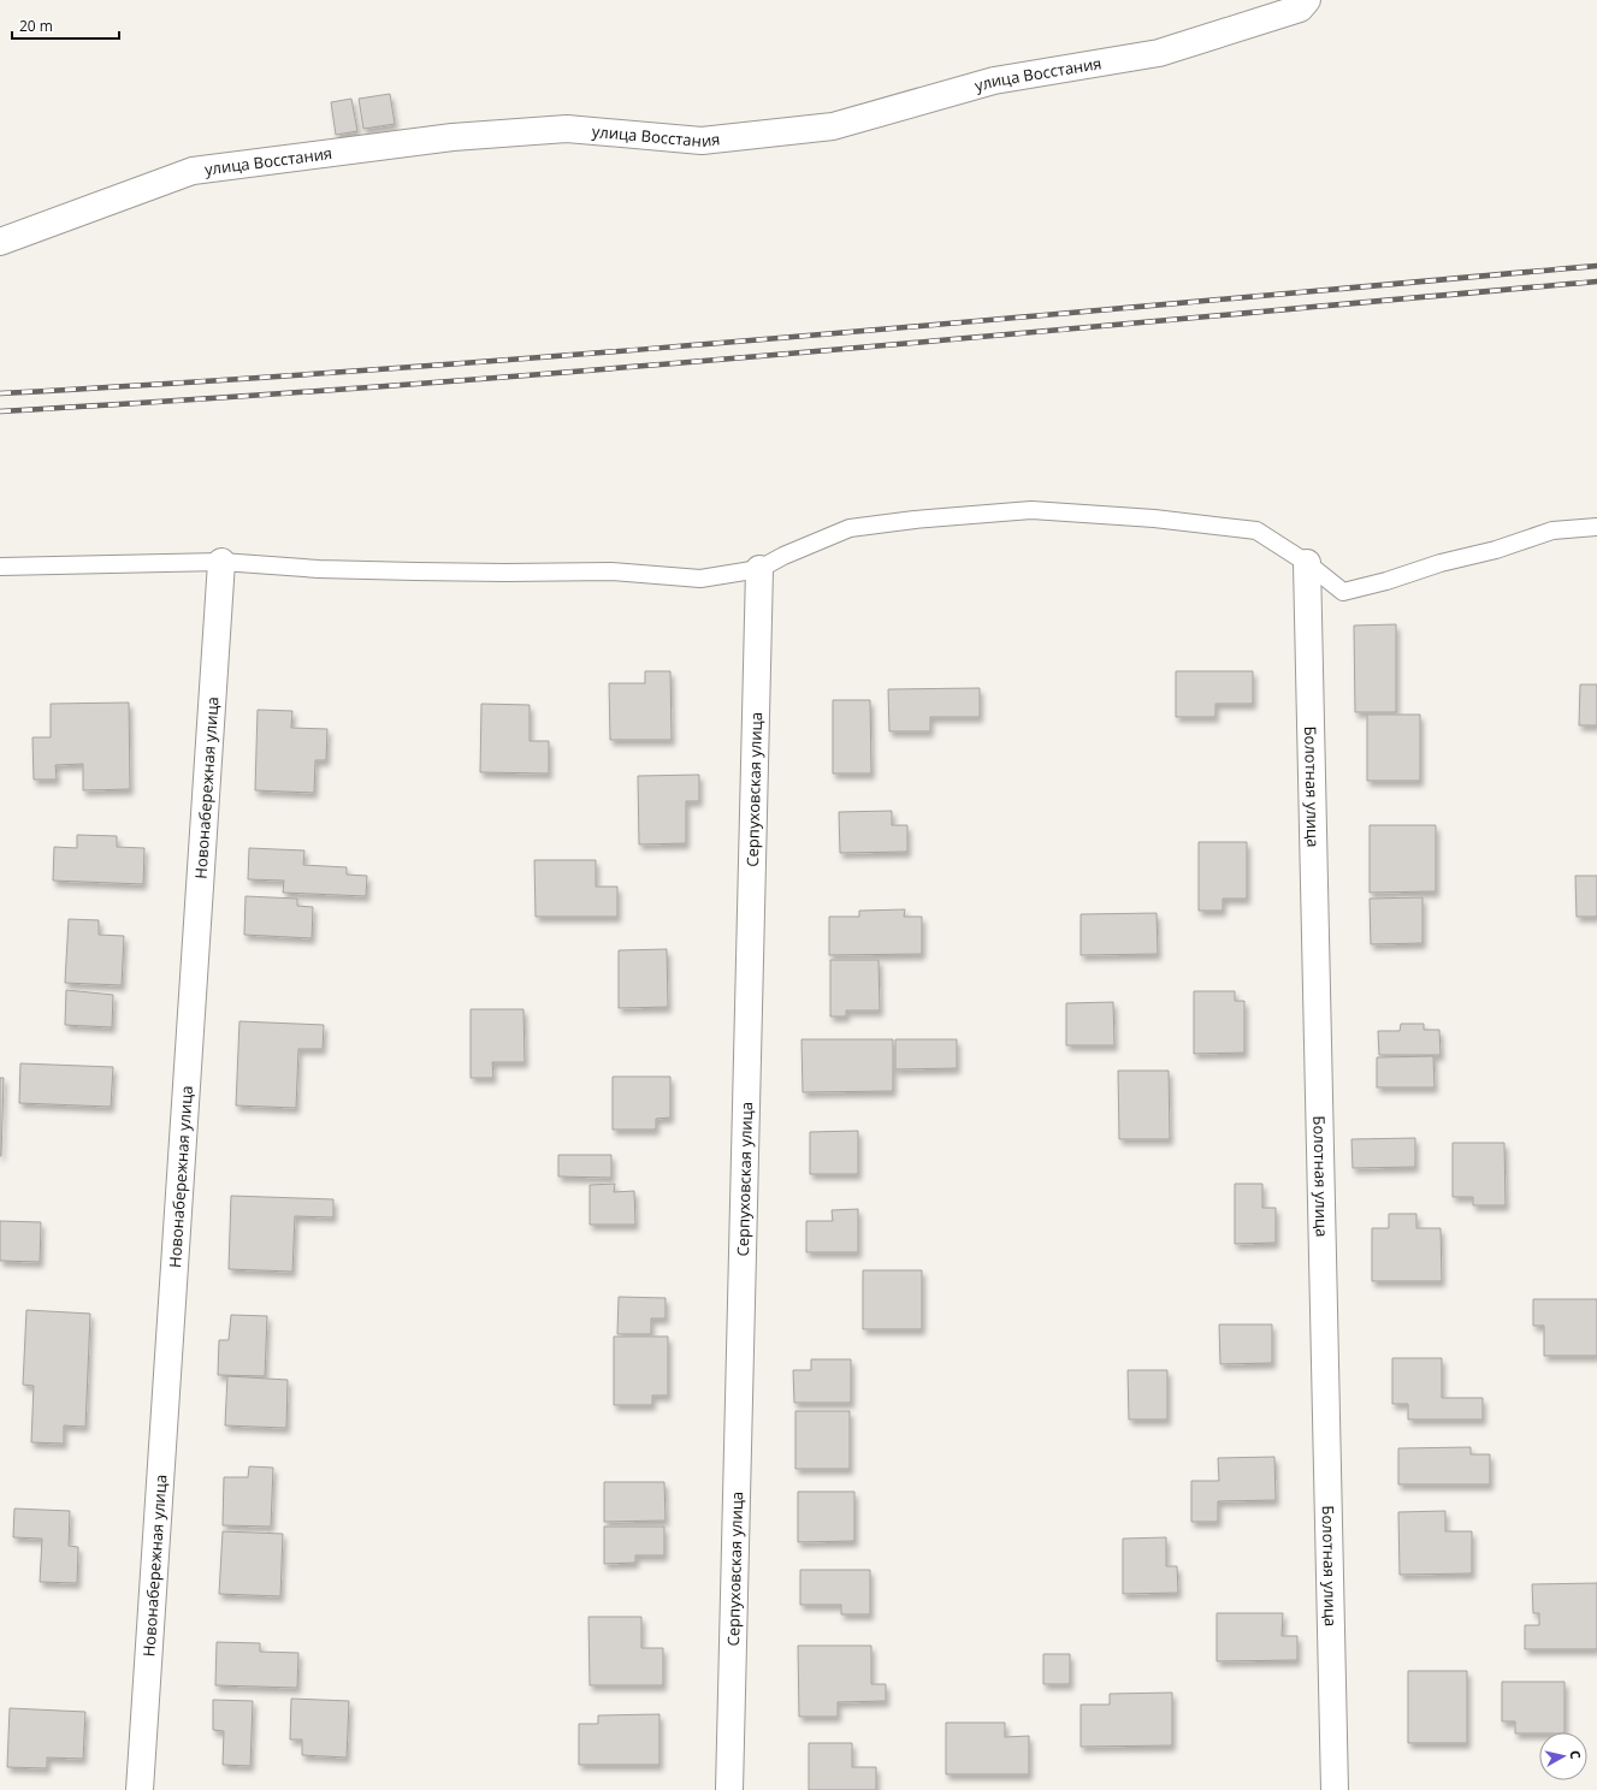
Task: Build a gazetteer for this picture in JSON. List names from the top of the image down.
{
  "streets": {
    "street": [
      "улица Восстания",
      "Новонабережная улица",
      "Болотная улица",
      "Серпуховская улица"
    ]
  },
  "scale_bar": "20 m",
  "north": "right"
}
